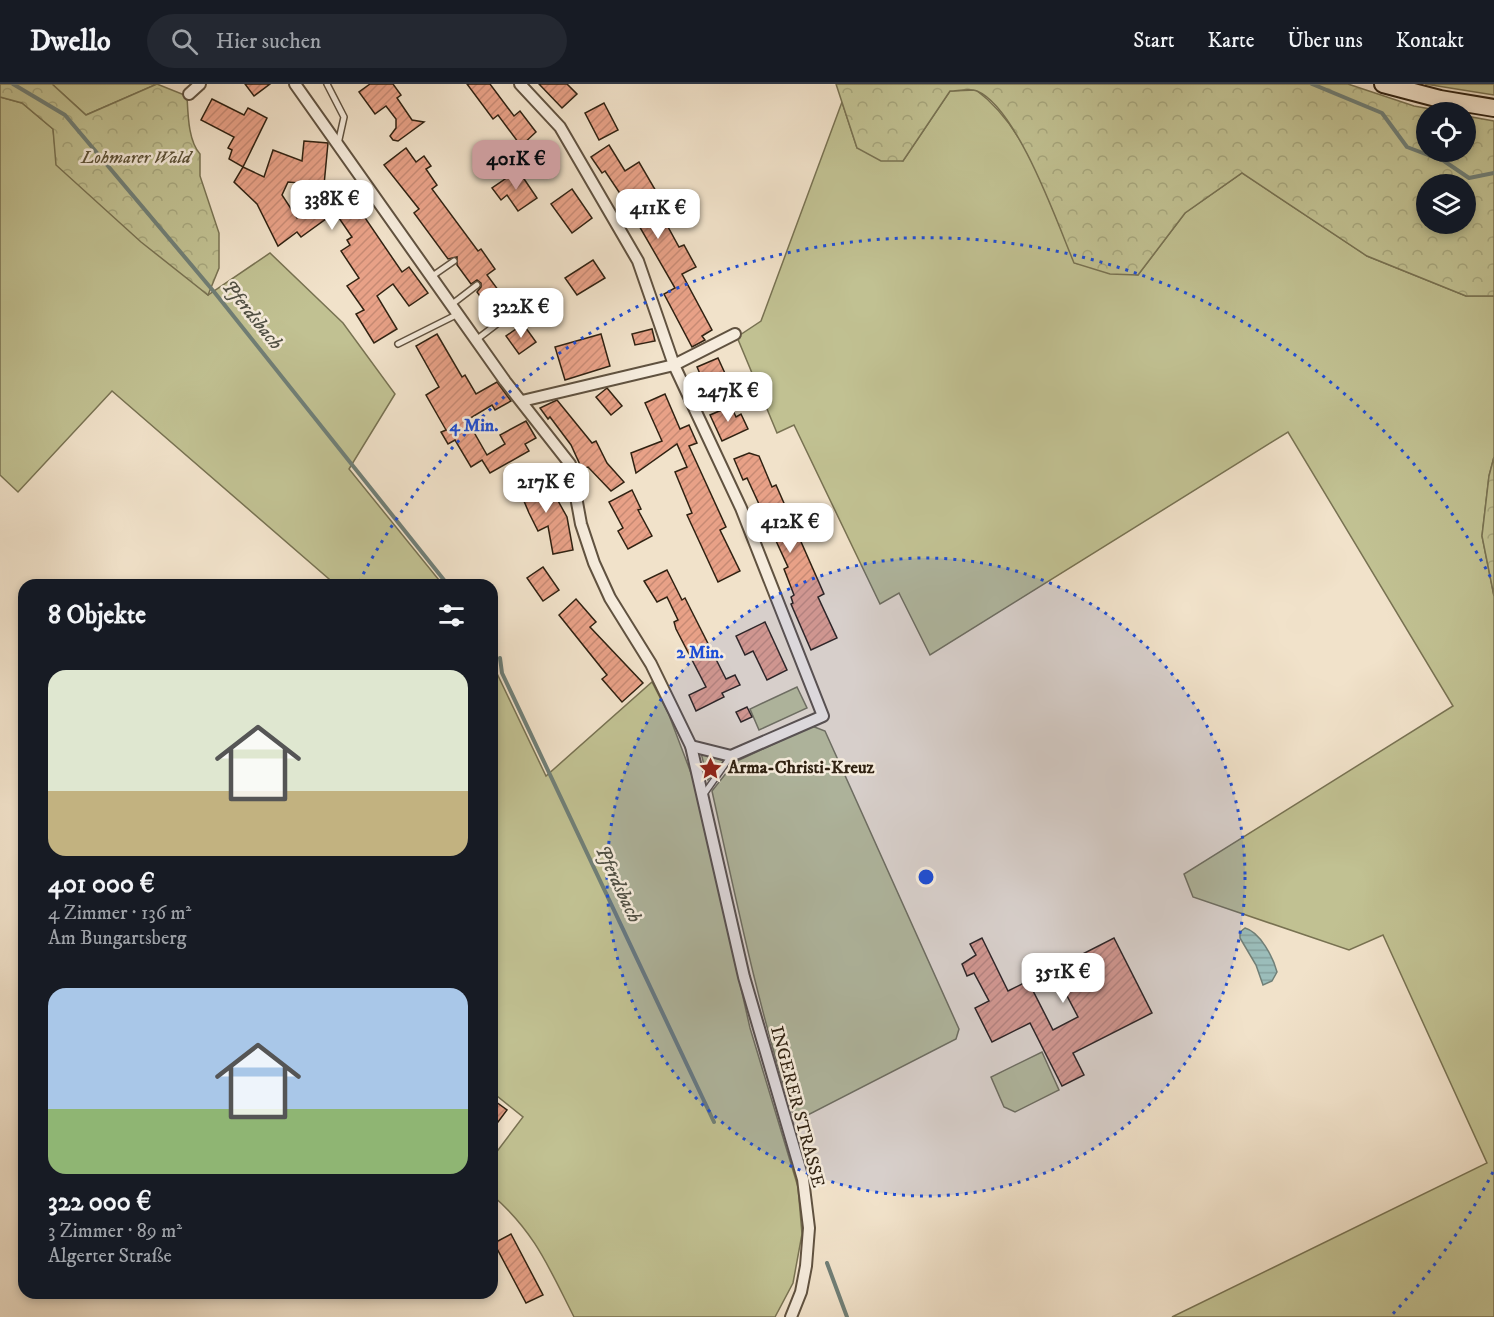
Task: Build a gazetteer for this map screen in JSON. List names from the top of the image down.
{
  "streets": {
    "street": ["INGERER STRASSE"]
  },
  "water": ["Pferdsbach"],
  "parks": ["Lohmarer Wald"],
  "places": {
    "place": ["Arma-Christi-Kreuz"]
  },
  "page": {
    "header": "Dwello",
    "search": "Hier suchen",
    "nav": [
      "Start",
      "Karte",
      "Über uns",
      "Kontakt"
    ],
    "price": [
      "401K €",
      "338K €",
      "411K €",
      "322K €",
      "247K €",
      "217K €",
      "412K €",
      "351K €"
    ],
    "heading": "8 Objekte",
    "list": [
      {
        "name": "401 000 €",
        "note": "4 Zimmer · 136 m² · Am Bungartsberg"
      },
      {
        "name": "322 000 €",
        "note": "3 Zimmer · 89 m² · Algerter Straße"
      }
    ]
  },
  "rings": ["4 Min.", "2 Min."]
}
